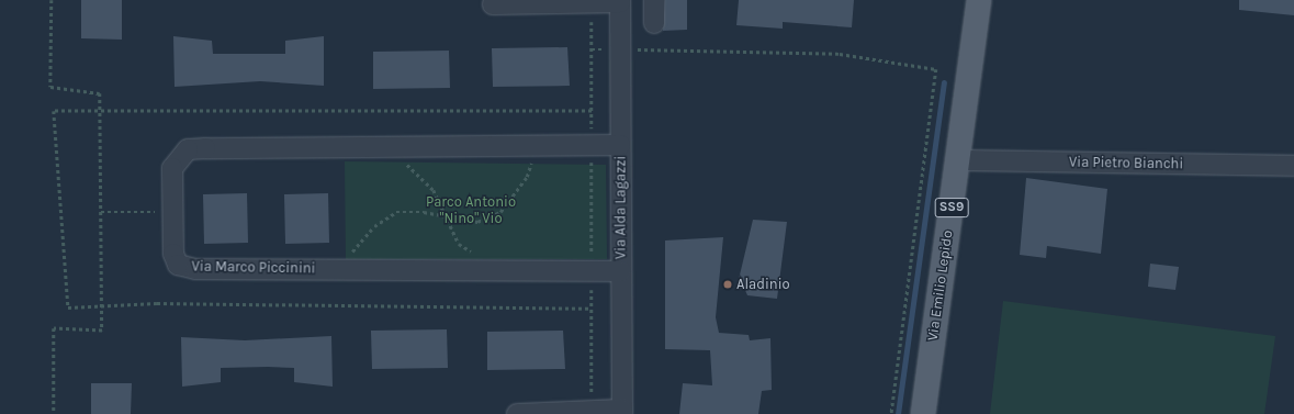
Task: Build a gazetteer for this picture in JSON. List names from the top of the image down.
{
  "streets": {
    "main road": ["SS9", "Via Emilio Lepido"],
    "street": ["Via Pietro Bianchi", "Via Alda Lagazzi", "Via Marco Piccinini"]
  },
  "crossings": [
    ["Via Pietro Bianchi", "Via Emilio Lepido"],
    ["Via Alda Lagazzi", "Via Marco Piccinini"]
  ],
  "parks": ["Parco Antonio \"Nino\" Vio"],
  "places": ["Aladinio"]
}
